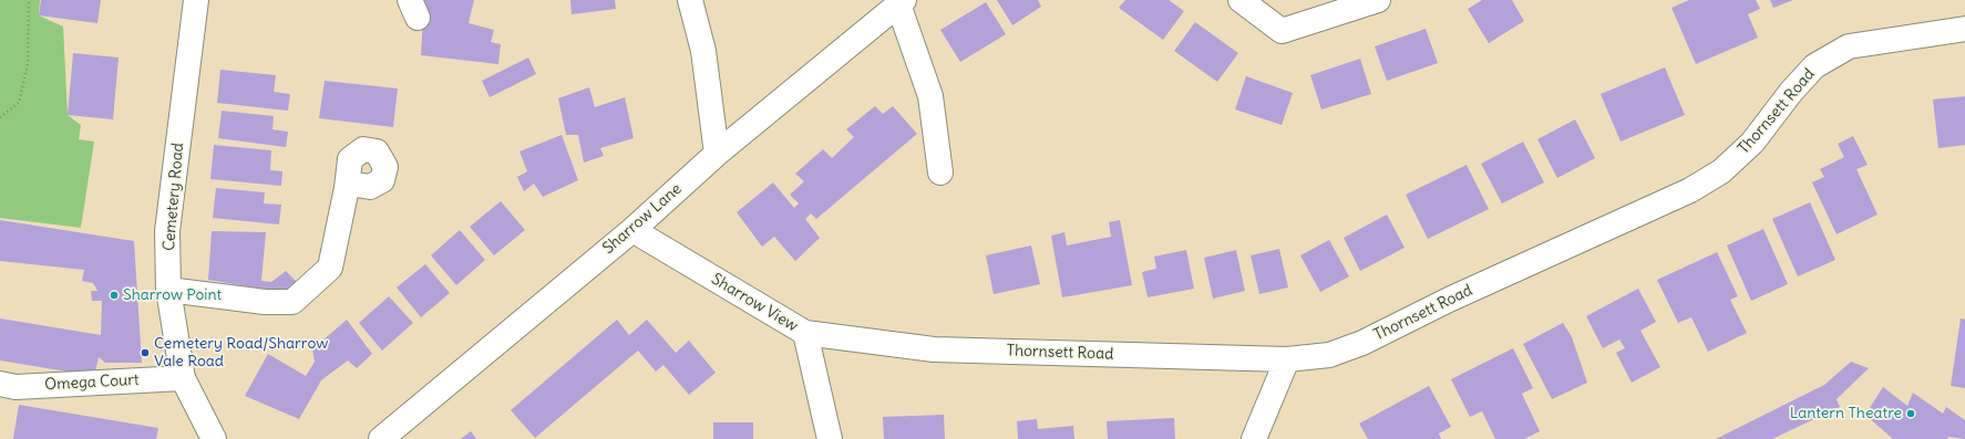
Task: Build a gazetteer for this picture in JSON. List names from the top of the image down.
{
  "streets": {
    "street": [
      "Thornsett Road",
      "Cemetery Road",
      "Sharrow Lane",
      "Sharrow View",
      "Omega Court"
    ]
  },
  "crossings": [
    ["Thornsett Road", "Sharrow View"],
    ["Cemetery Road", "Omega Court"],
    ["Sharrow Lane", "Sharrow View"]
  ],
  "places": ["Sharrow Point", "Cemetery Road/Sharrow Vale Road", "Lantern Theatre"]
}
